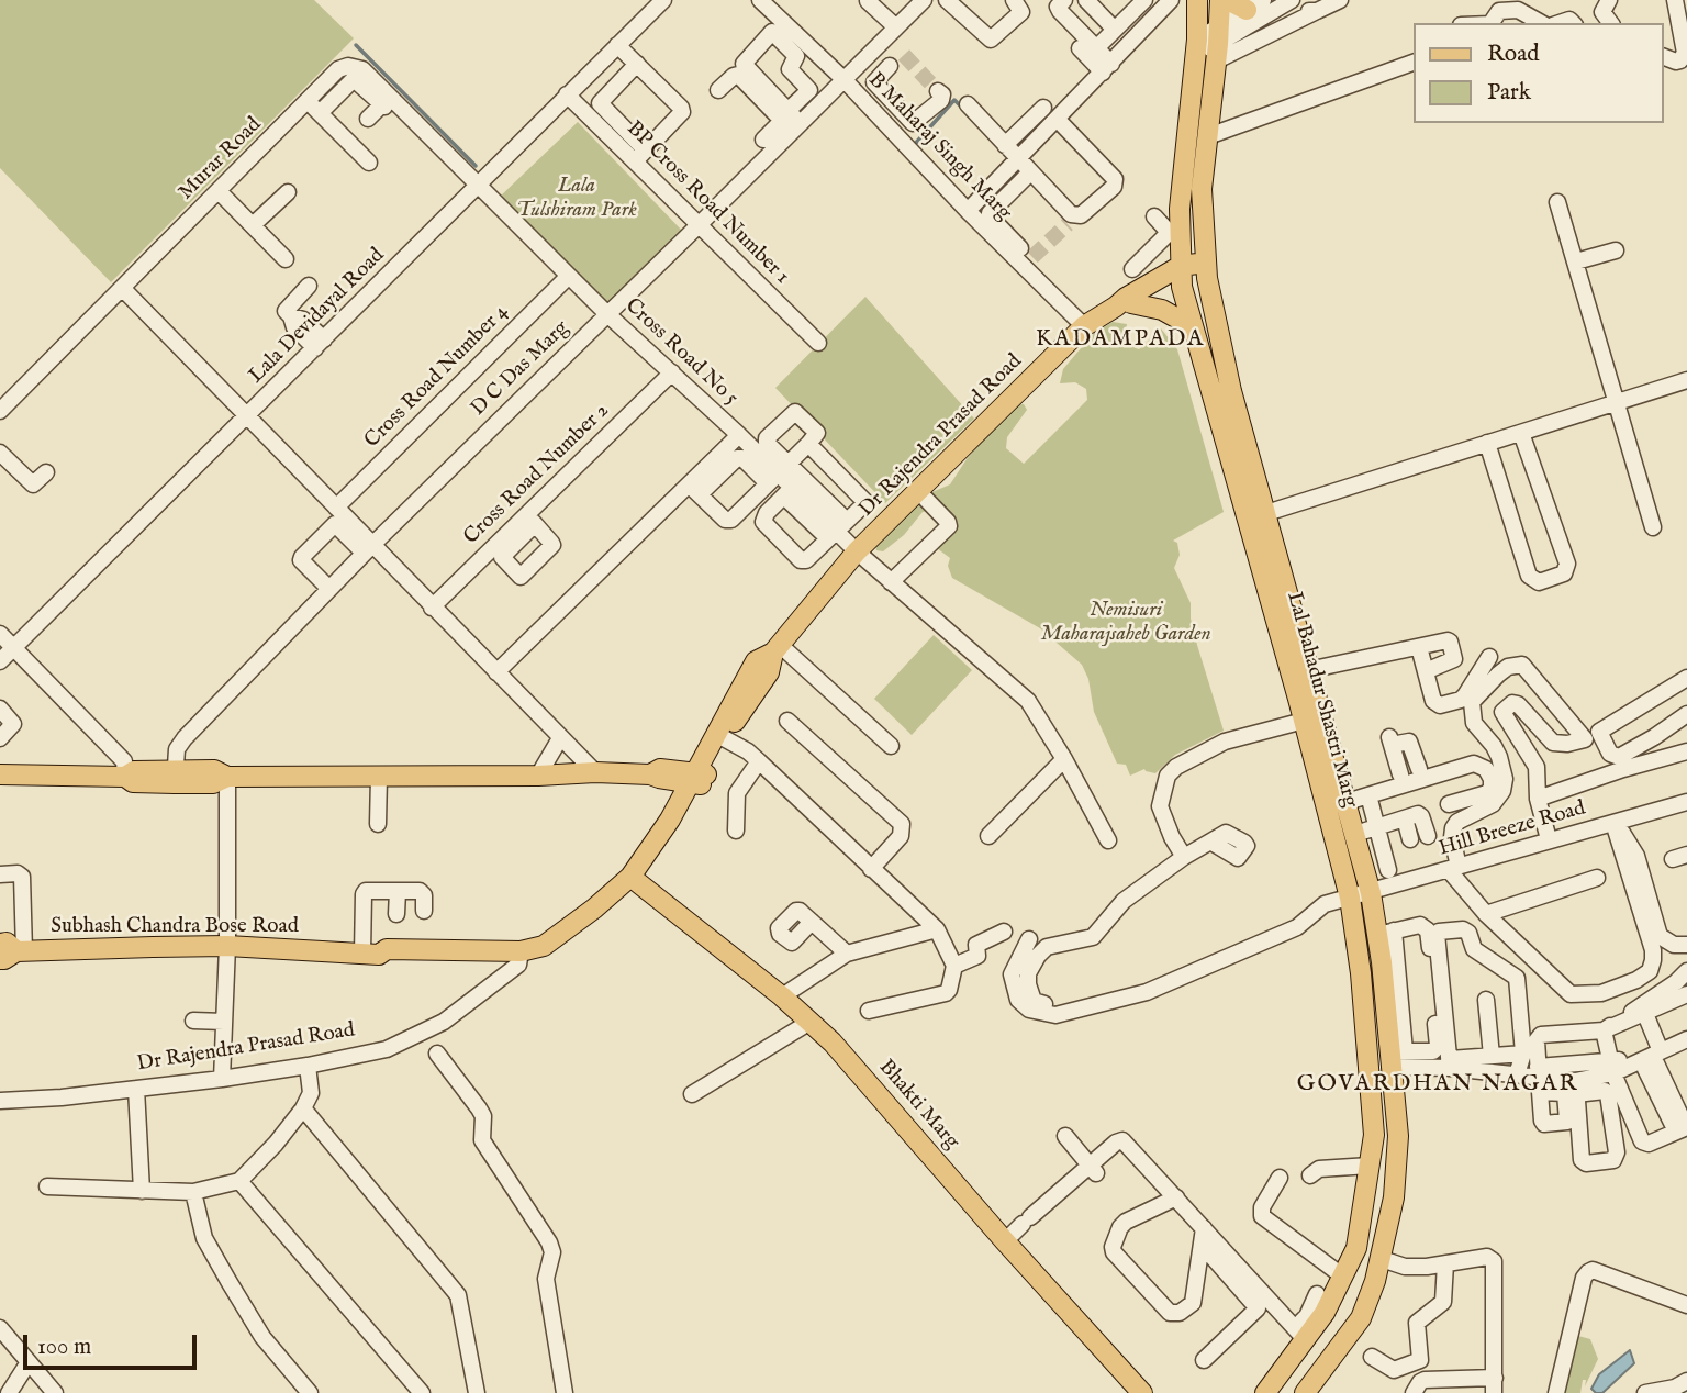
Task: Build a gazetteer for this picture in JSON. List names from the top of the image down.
{
  "streets": {
    "main road": [
      "Dr Rajendra Prasad Road",
      "Lal Bahadur Shastri Marg",
      "Subhash Chandra Bose Road",
      "Bhakti Marg"
    ],
    "street": [
      "B Maharaj Singh Marg",
      "Murar Road",
      "BP Cross Road Number 1",
      "Lala Devidayal Road",
      "Cross Road No 5",
      "D C Das Marg",
      "Cross Road Number 4",
      "Cross Road Number 2",
      "Hill Breeze Road"
    ]
  },
  "crossings": [
    ["B Maharaj Singh Marg", "D C Das Marg"],
    ["B Maharaj Singh Marg", "Dr Rajendra Prasad Road"],
    ["Murar Road", "Lala Devidayal Road"],
    ["Murar Road", "Cross Road No 5"],
    ["BP Cross Road Number 1", "Lala Devidayal Road"],
    ["BP Cross Road Number 1", "D C Das Marg"],
    ["Lala Devidayal Road", "Cross Road No 5"],
    ["Cross Road No 5", "D C Das Marg"],
    ["Cross Road No 5", "Cross Road Number 4"],
    ["Cross Road No 5", "Dr Rajendra Prasad Road"],
    ["Cross Road No 5", "Cross Road Number 2"],
    ["Dr Rajendra Prasad Road", "Lal Bahadur Shastri Marg"],
    ["Dr Rajendra Prasad Road", "Subhash Chandra Bose Road"],
    ["Dr Rajendra Prasad Road", "Bhakti Marg"],
    ["Lal Bahadur Shastri Marg", "Hill Breeze Road"]
  ],
  "districts": ["KADAMPADA", "GOVARDHAN NAGAR"],
  "parks": ["Lala Tulshiram Park", "Nemisuri Maharajsaheb Garden"],
  "legend": ["Road", "Park"],
  "scale_bar": "100 m"
}
